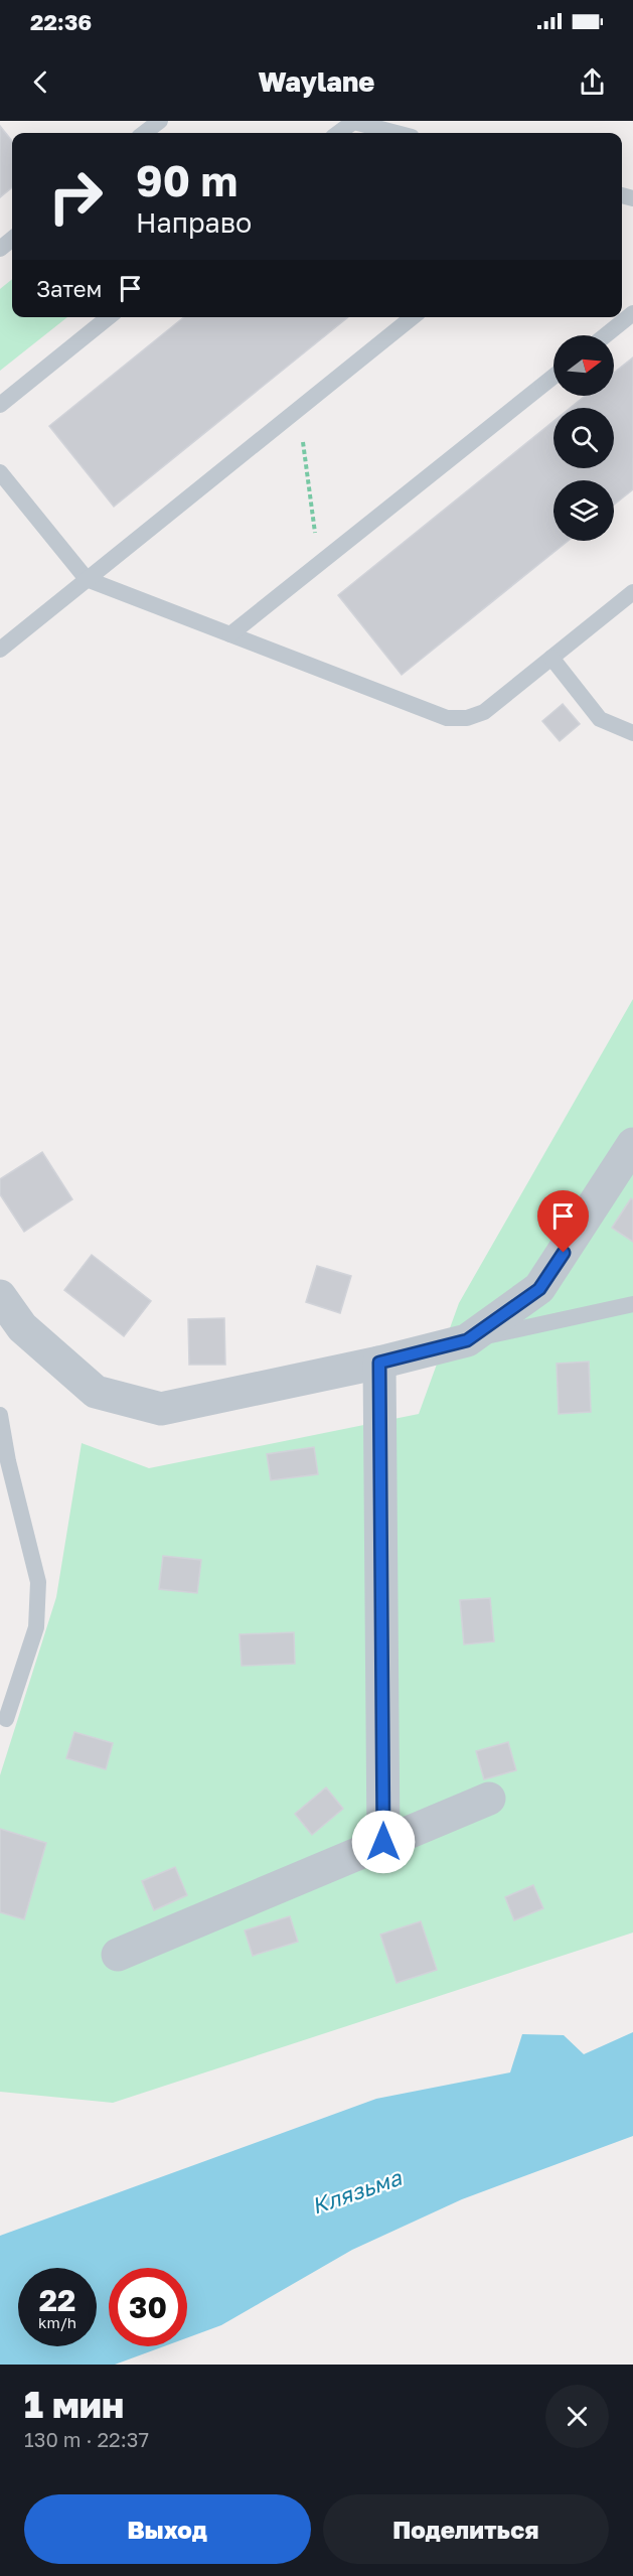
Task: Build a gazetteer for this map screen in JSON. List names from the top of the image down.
{
  "water": ["Клязьма"],
  "north": "right",
  "page": {
    "status": "22:36",
    "header": "Waylane",
    "turn": ["90 m", "Направо"],
    "then": "Затем",
    "speed": "22 km/h",
    "limit": "30",
    "heading": ["1 мин", "130 m · 22:37"],
    "buttons": ["Выход", "Поделиться"]
  }
}
